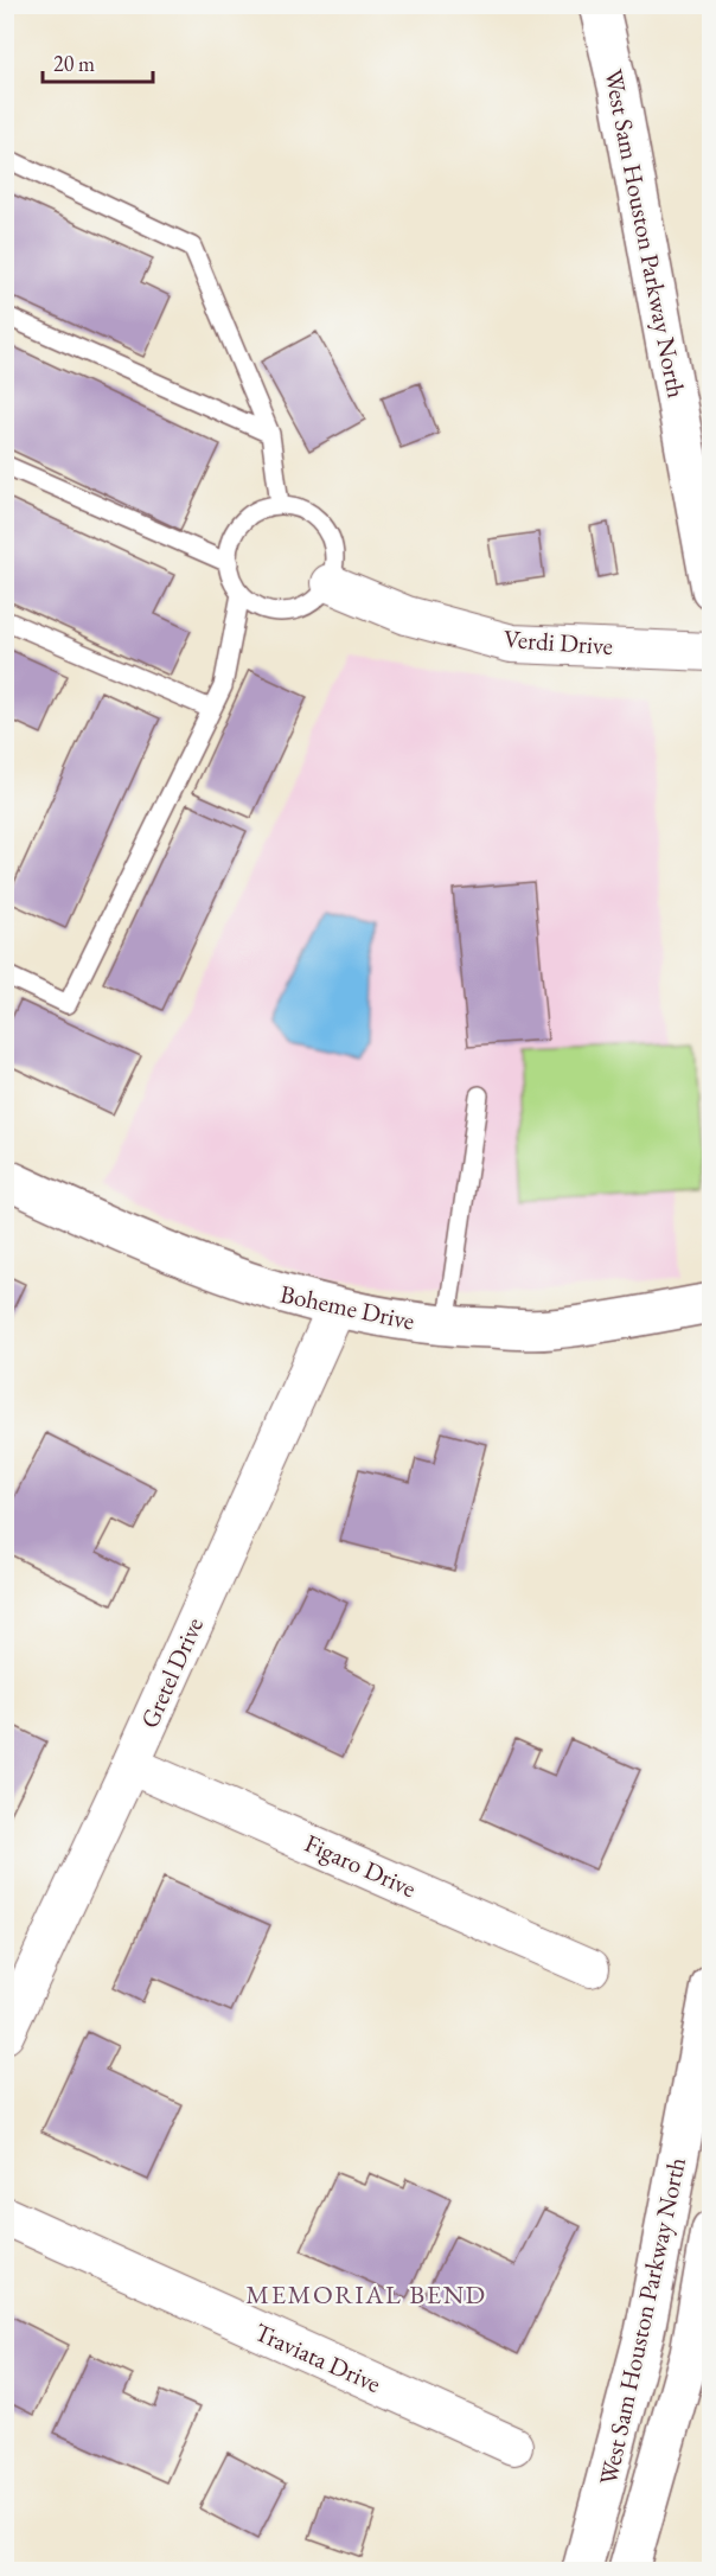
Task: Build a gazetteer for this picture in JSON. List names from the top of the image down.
{
  "streets": {
    "main road": ["West Sam Houston Parkway North", "Boheme Drive"],
    "street": [
      "Verdi Drive",
      "Gretel Drive",
      "Figaro Drive",
      "Traviata Drive"
    ]
  },
  "crossings": [
    ["Boheme Drive", "Gretel Drive"],
    ["Gretel Drive", "Figaro Drive"]
  ],
  "districts": ["MEMORIAL BEND"],
  "scale_bar": "20 m"
}
